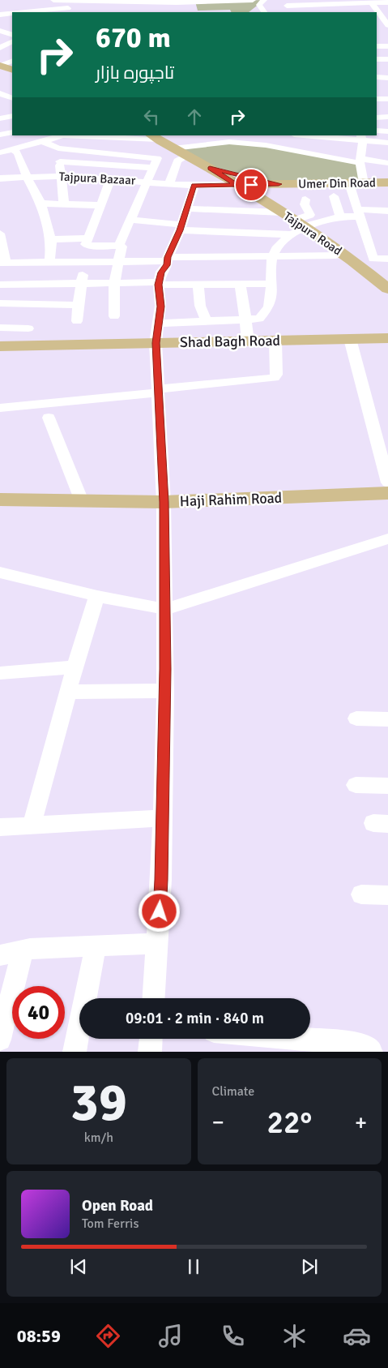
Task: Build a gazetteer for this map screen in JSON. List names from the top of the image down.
{
  "streets": {
    "main road": [
      "Umer Din Road",
      "Tajpura Road",
      "Shad Bagh Road",
      "Haji Rahim Road"
    ],
    "street": ["Tajpura Bazaar"]
  },
  "crossings": [
    ["Umer Din Road", "Tajpura Road"]
  ],
  "page": {
    "turn": ["670 m", "تاجپورہ بازار"],
    "limit": "40",
    "trip": "09:01 · 2 min · 840 m",
    "tile": [
      ["39", "km/h"],
      "Climate"
    ],
    "heat": ["−", "22°", "+"],
    "song": ["Open Road", "Tom Ferris"],
    "tabs": "08:59"
  }
}
